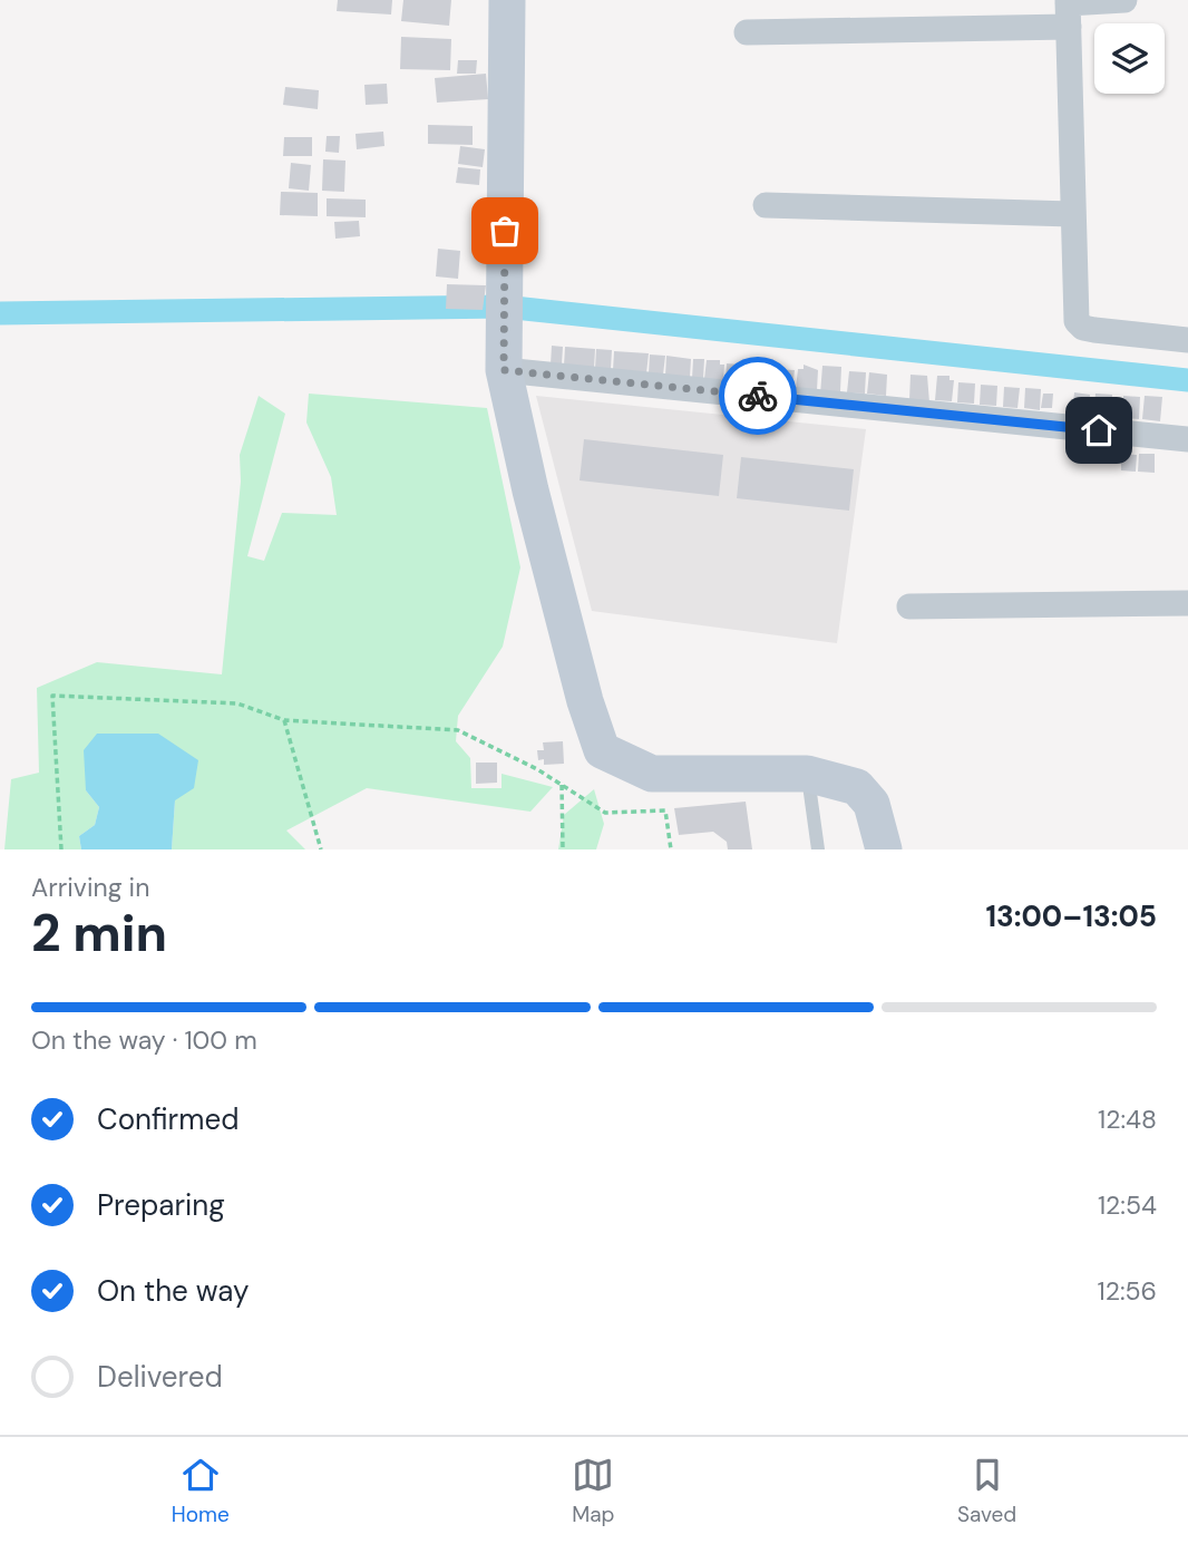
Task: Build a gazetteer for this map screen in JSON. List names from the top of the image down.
{
  "page": {
    "heading": ["2 min", "Arriving in", "13:00–13:05"],
    "bar": "On the way · 100 m",
    "list": [
      ["Confirmed", "12:48"],
      ["Preparing", "12:54"],
      ["On the way", "12:56"],
      "Delivered"
    ],
    "tabs": ["Home", "Map", "Saved"]
  }
}
